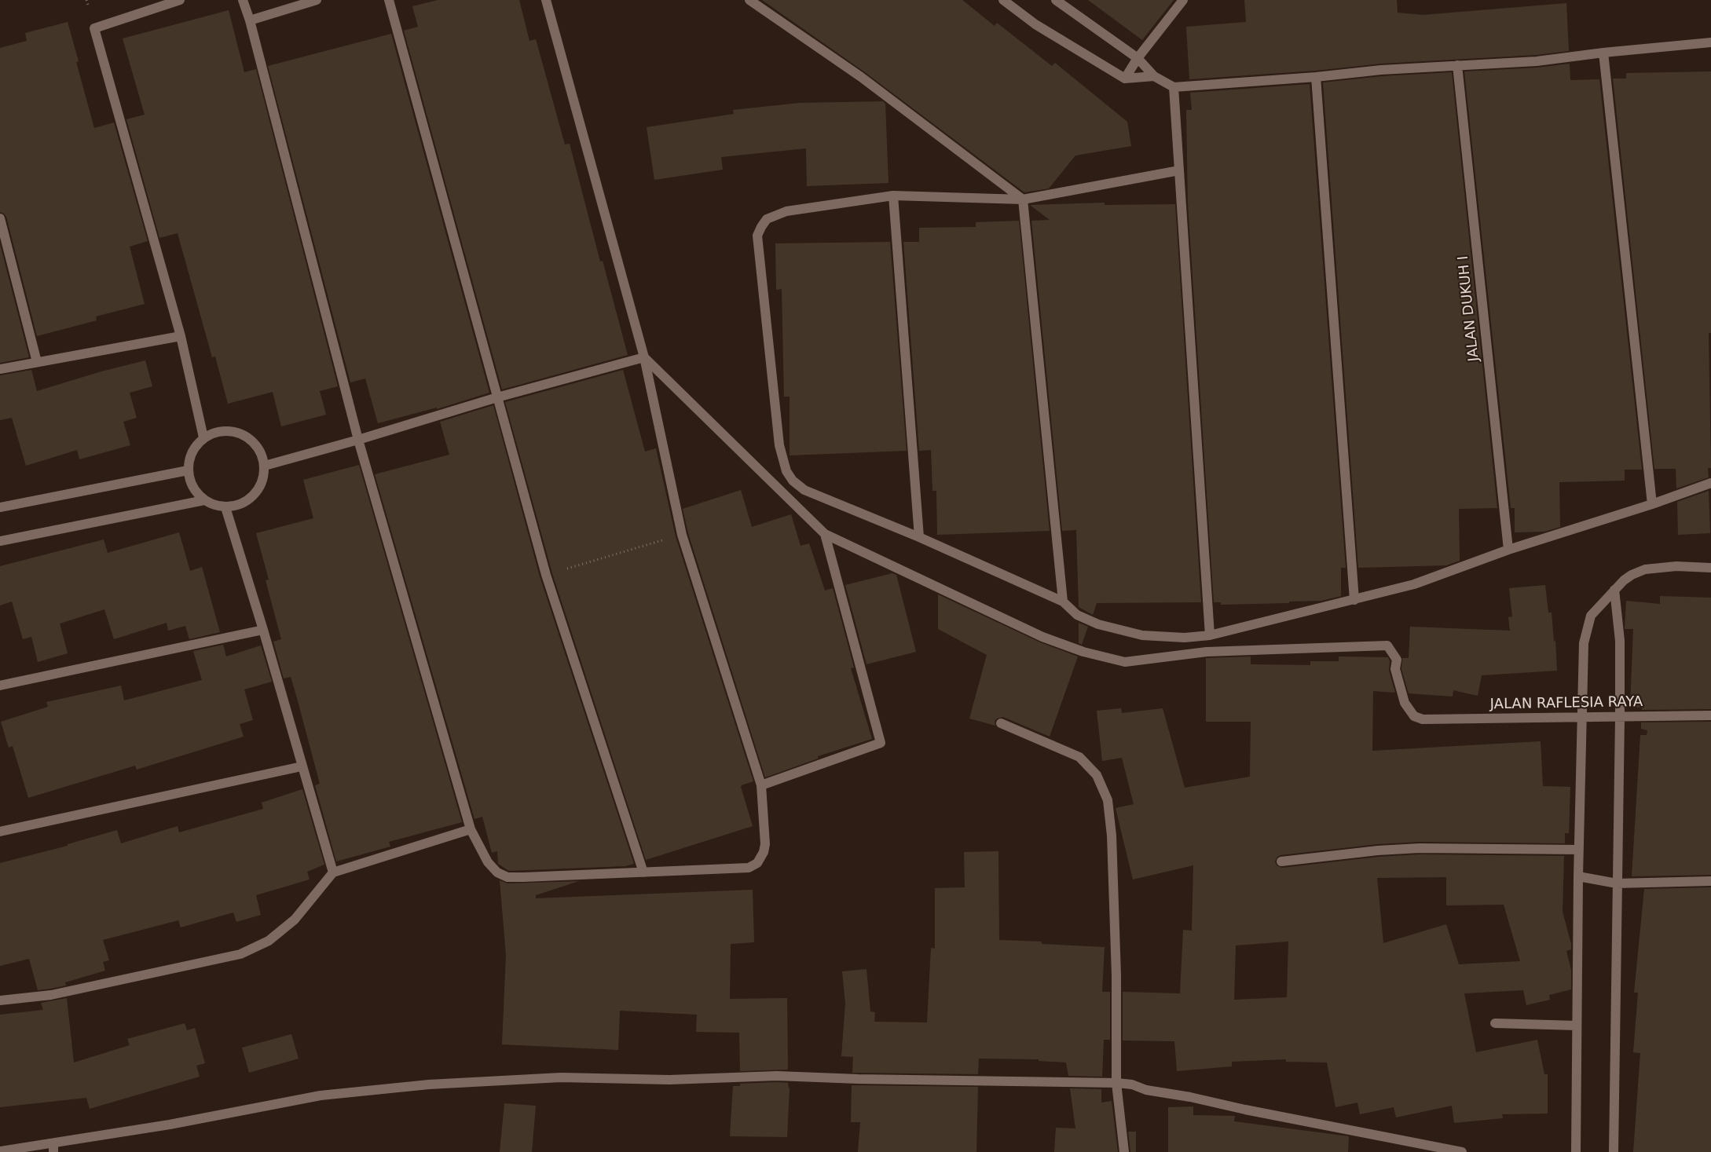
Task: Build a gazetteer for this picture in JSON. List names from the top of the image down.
{
  "streets": {
    "street": ["JALAN DUKUH I", "JALAN RAFLESIA RAYA"]
  }
}
